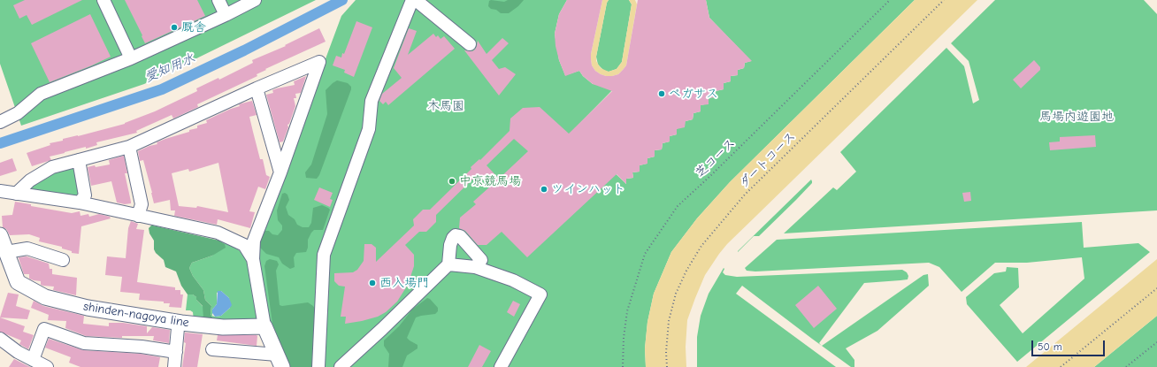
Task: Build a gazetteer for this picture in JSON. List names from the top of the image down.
{
  "streets": {
    "main road": ["shinden-nagoya line"],
    "path": ["芝コース", "ダートコース"]
  },
  "water": ["愛知用水"],
  "parks": ["木馬園", "馬場内遊園地"],
  "places": [
    "厩舎",
    "ペガサス",
    "中京競馬場",
    "ツインハット",
    "西入場門"
  ],
  "scale_bar": "50 m"
}
